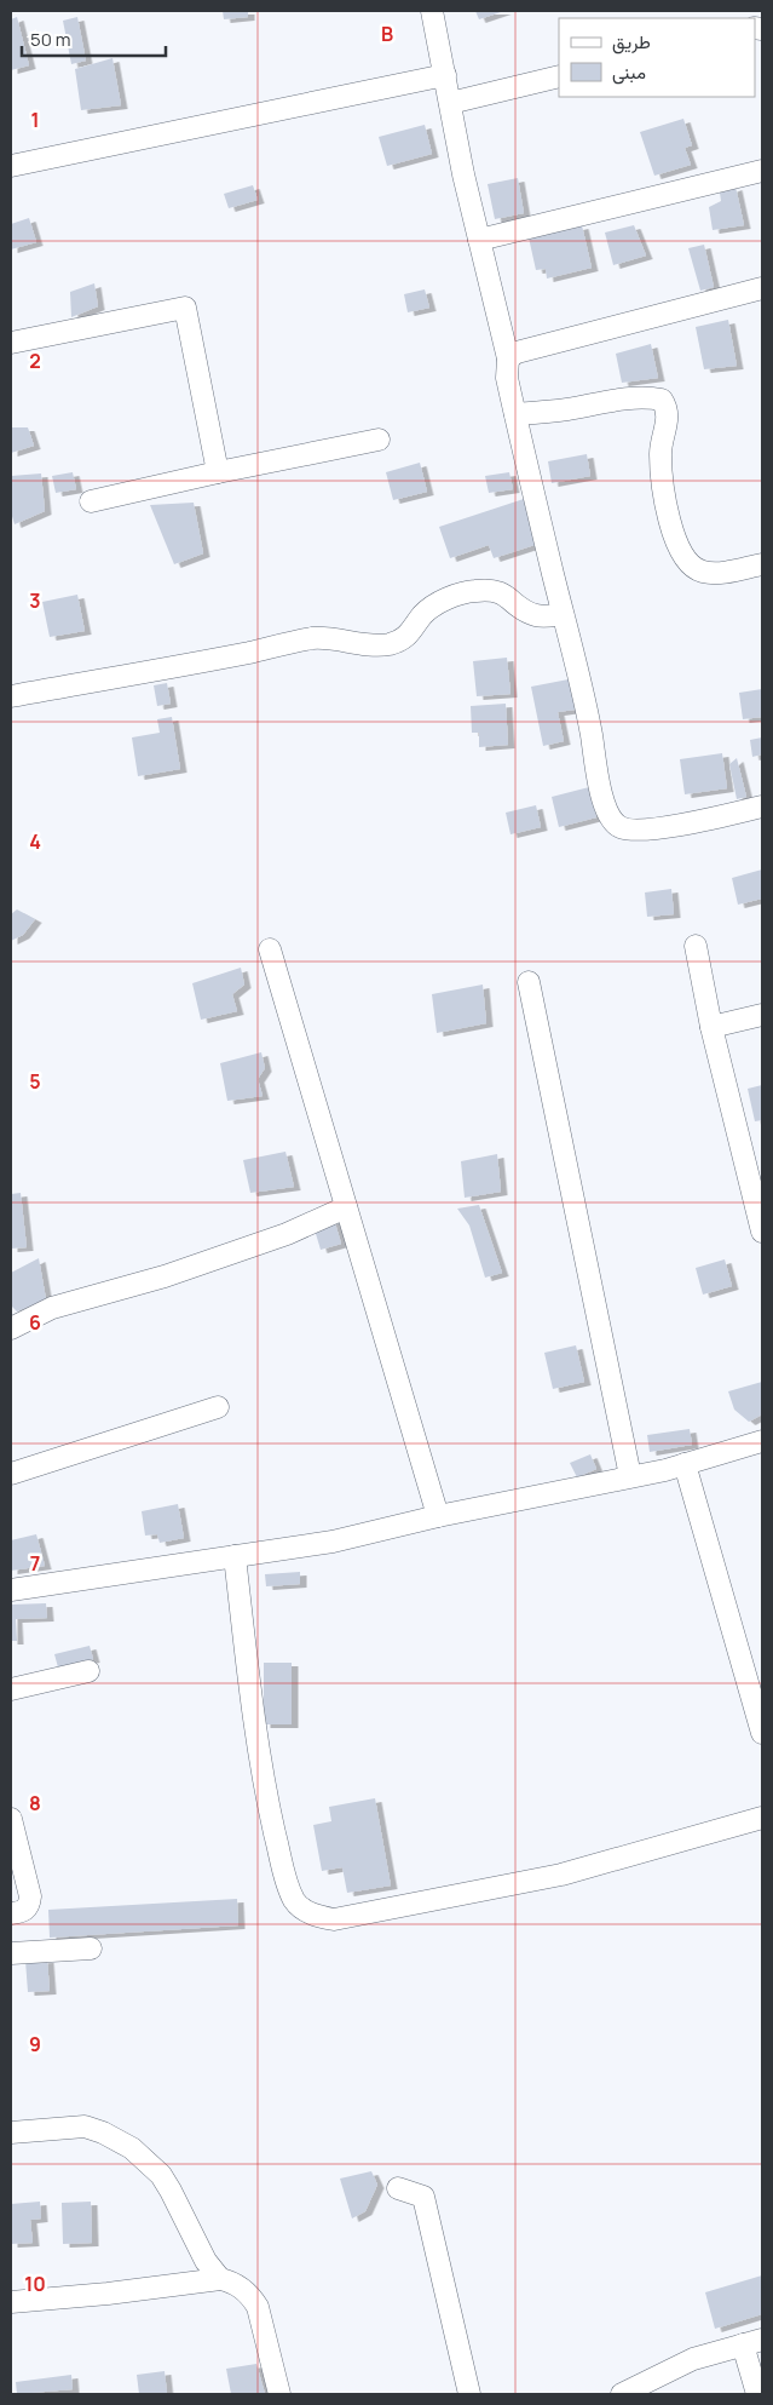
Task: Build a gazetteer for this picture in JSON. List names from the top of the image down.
{
  "legend": ["طريق", "مبنى"],
  "scale_bar": "50 m",
  "grid": {
    "columns": ["B"],
    "rows": [
      "1",
      "2",
      "3",
      "4",
      "5",
      "6",
      "7",
      "8",
      "9",
      "10"
    ]
  }
}
